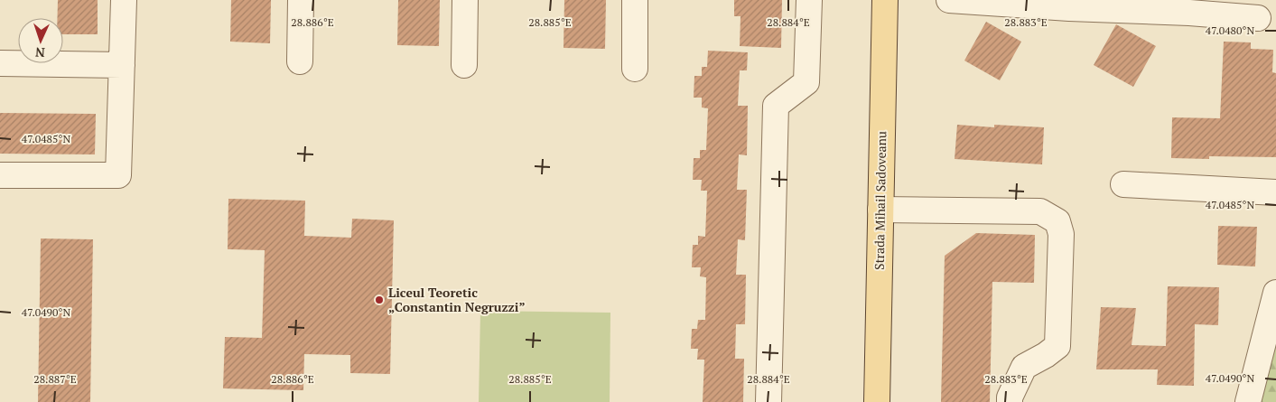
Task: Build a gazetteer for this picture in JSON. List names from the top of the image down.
{
  "streets": {
    "main road": ["Strada Mihail Sadoveanu"]
  },
  "places": ["Liceul Teoretic „Constantin Negruzzi”"],
  "north": "bottom",
  "coordinates": [
    "28.886°E",
    "28.885°E",
    "28.884°E",
    "28.883°E",
    "47.0480°N",
    "47.0485°N",
    "47.0490°N",
    "28.887°E"
  ]
}
